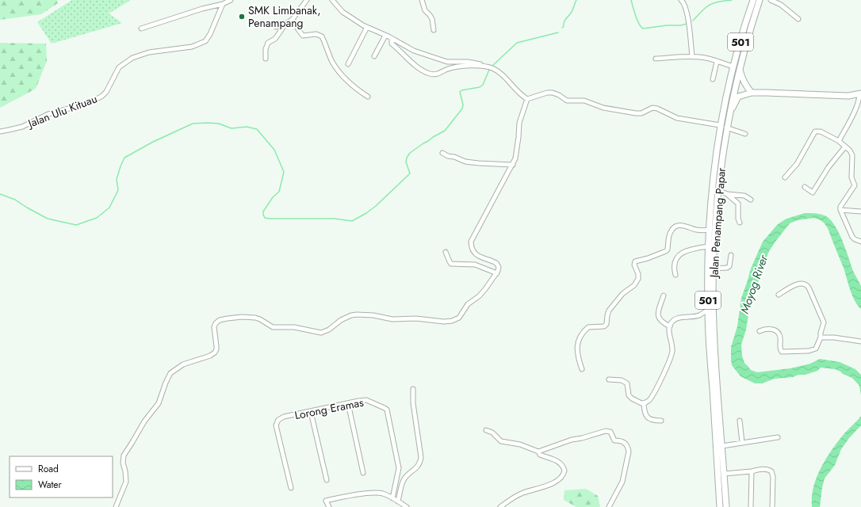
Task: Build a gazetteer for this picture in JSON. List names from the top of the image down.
{
  "streets": {
    "main road": ["501", "Jalan Penampang Papar"],
    "street": ["Jalan Ulu Kituau", "Lorong Eramas"]
  },
  "water": ["Moyog River"],
  "places": ["SMK Limbanak, Penampang"],
  "legend": ["Road", "Water"]
}
